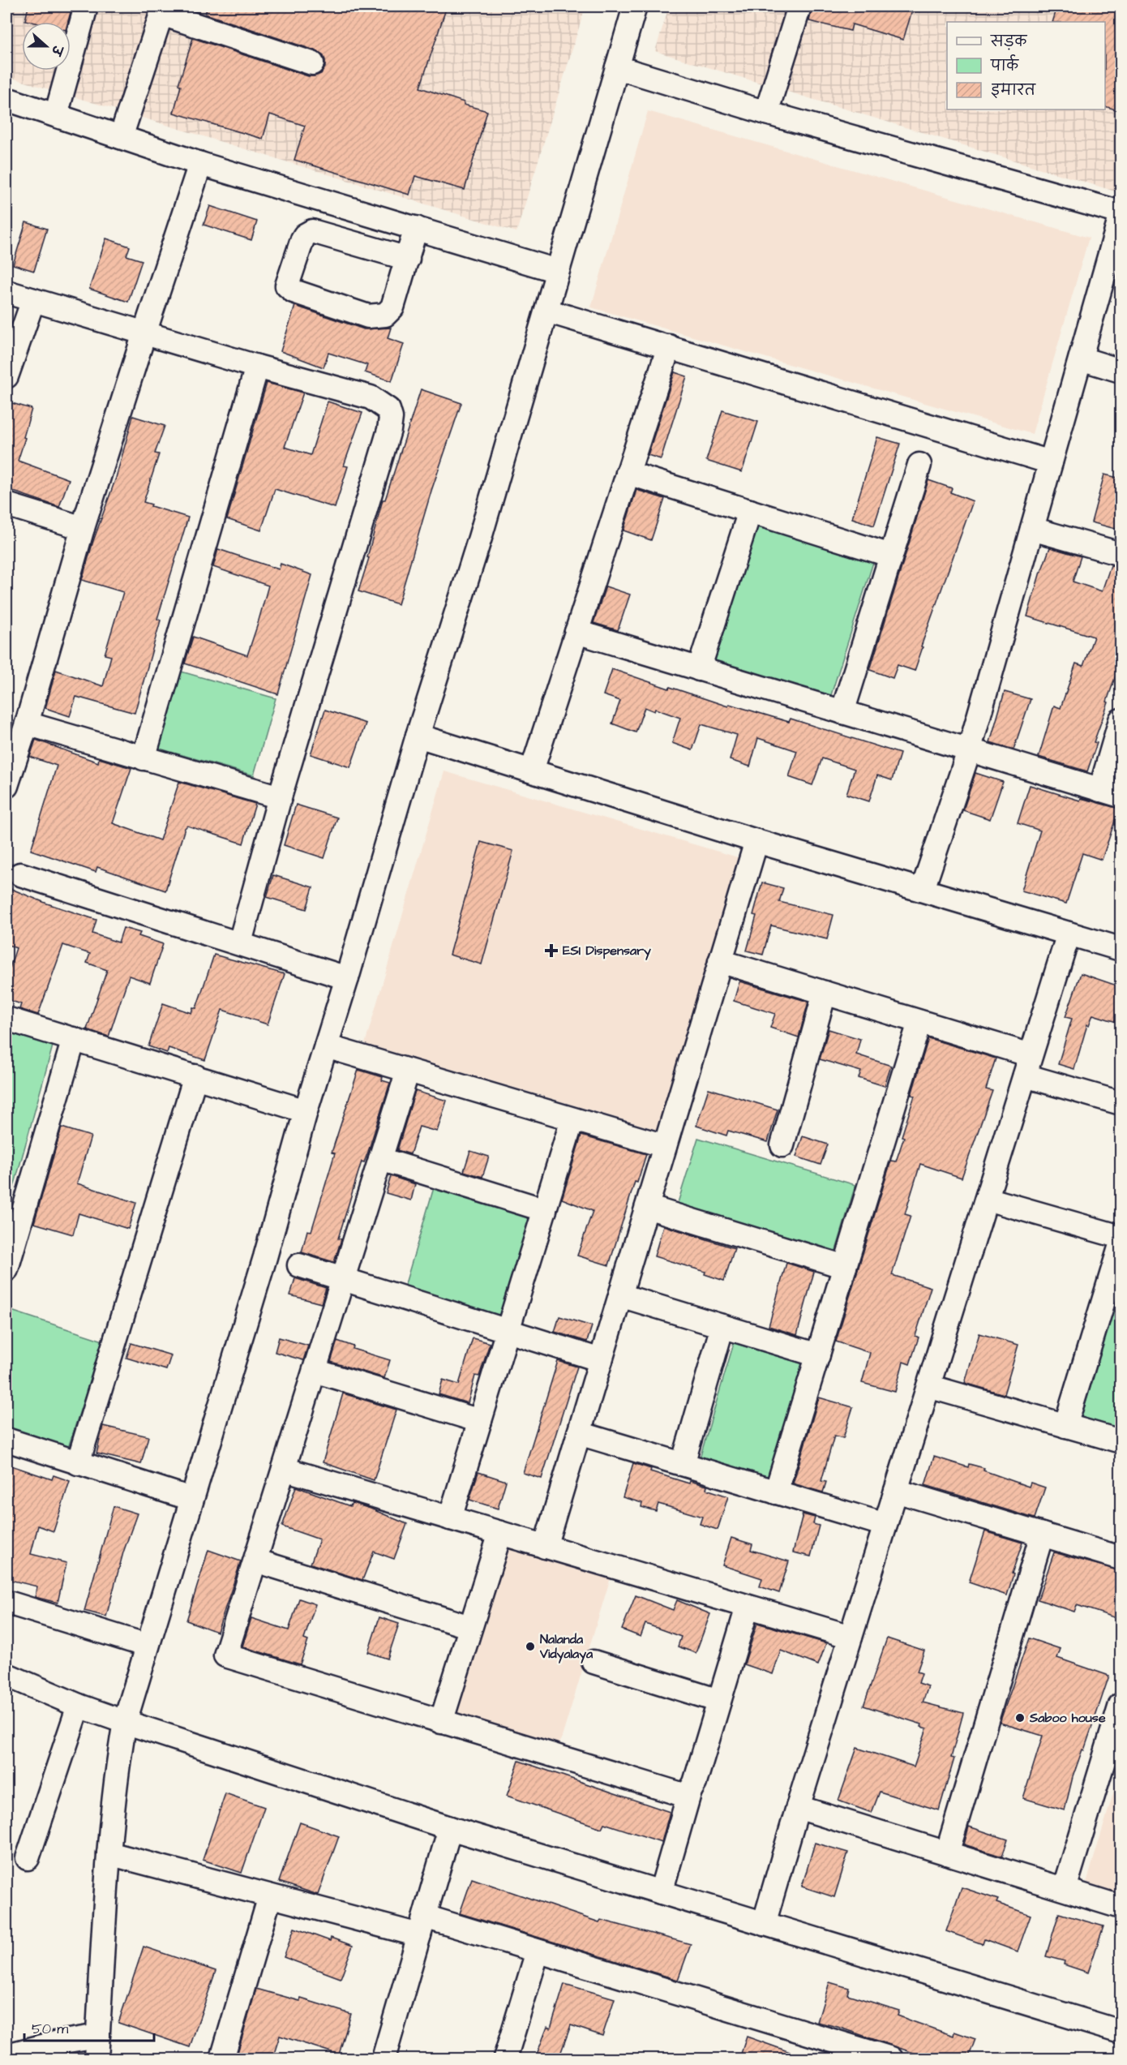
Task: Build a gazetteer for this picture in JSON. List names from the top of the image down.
{
  "places": {
    "health": ["ESI Dispensary"],
    "other": ["Nalanda Vidyalaya", "Saboo house"]
  },
  "legend": ["सड़क", "पार्क", "इमारत"],
  "scale_bar": "50 m",
  "north": "right"
}
